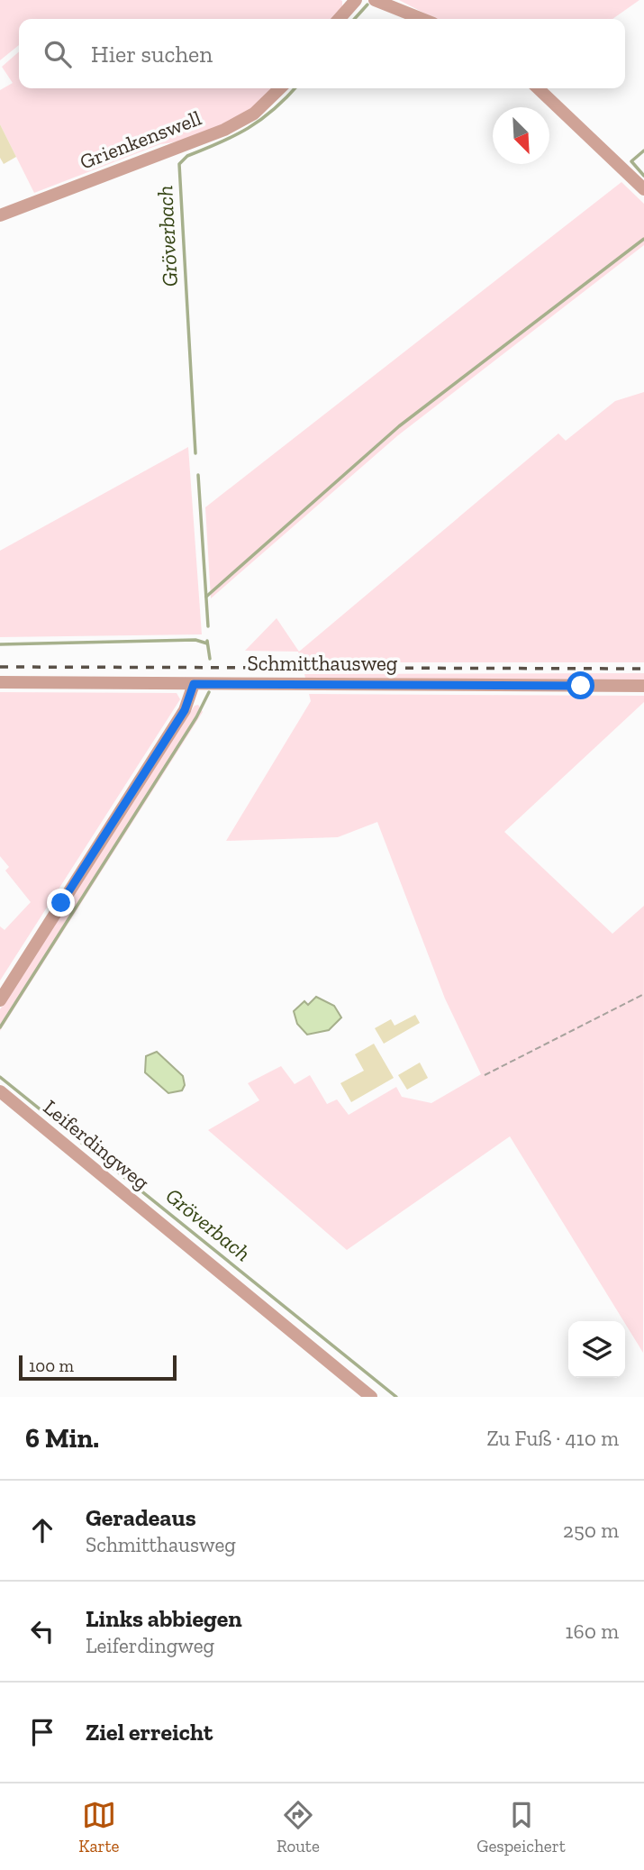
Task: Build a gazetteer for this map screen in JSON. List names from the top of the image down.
{
  "streets": {
    "street": ["Grienkenswell", "Schmitthausweg", "Leiferdingweg"]
  },
  "water": ["Gröverbach"],
  "scale_bar": "100 m",
  "north": "bottom right",
  "page": {
    "search": "Hier suchen",
    "scale": "100 m",
    "heading": ["6 Min.", "Zu Fuß · 410 m"],
    "list": [
      ["Geradeaus", "Schmitthausweg", "250 m"],
      ["Links abbiegen", "Leiferdingweg", "160 m"],
      "Ziel erreicht"
    ],
    "nav": ["Karte", "Route", "Gespeichert"]
  }
}
